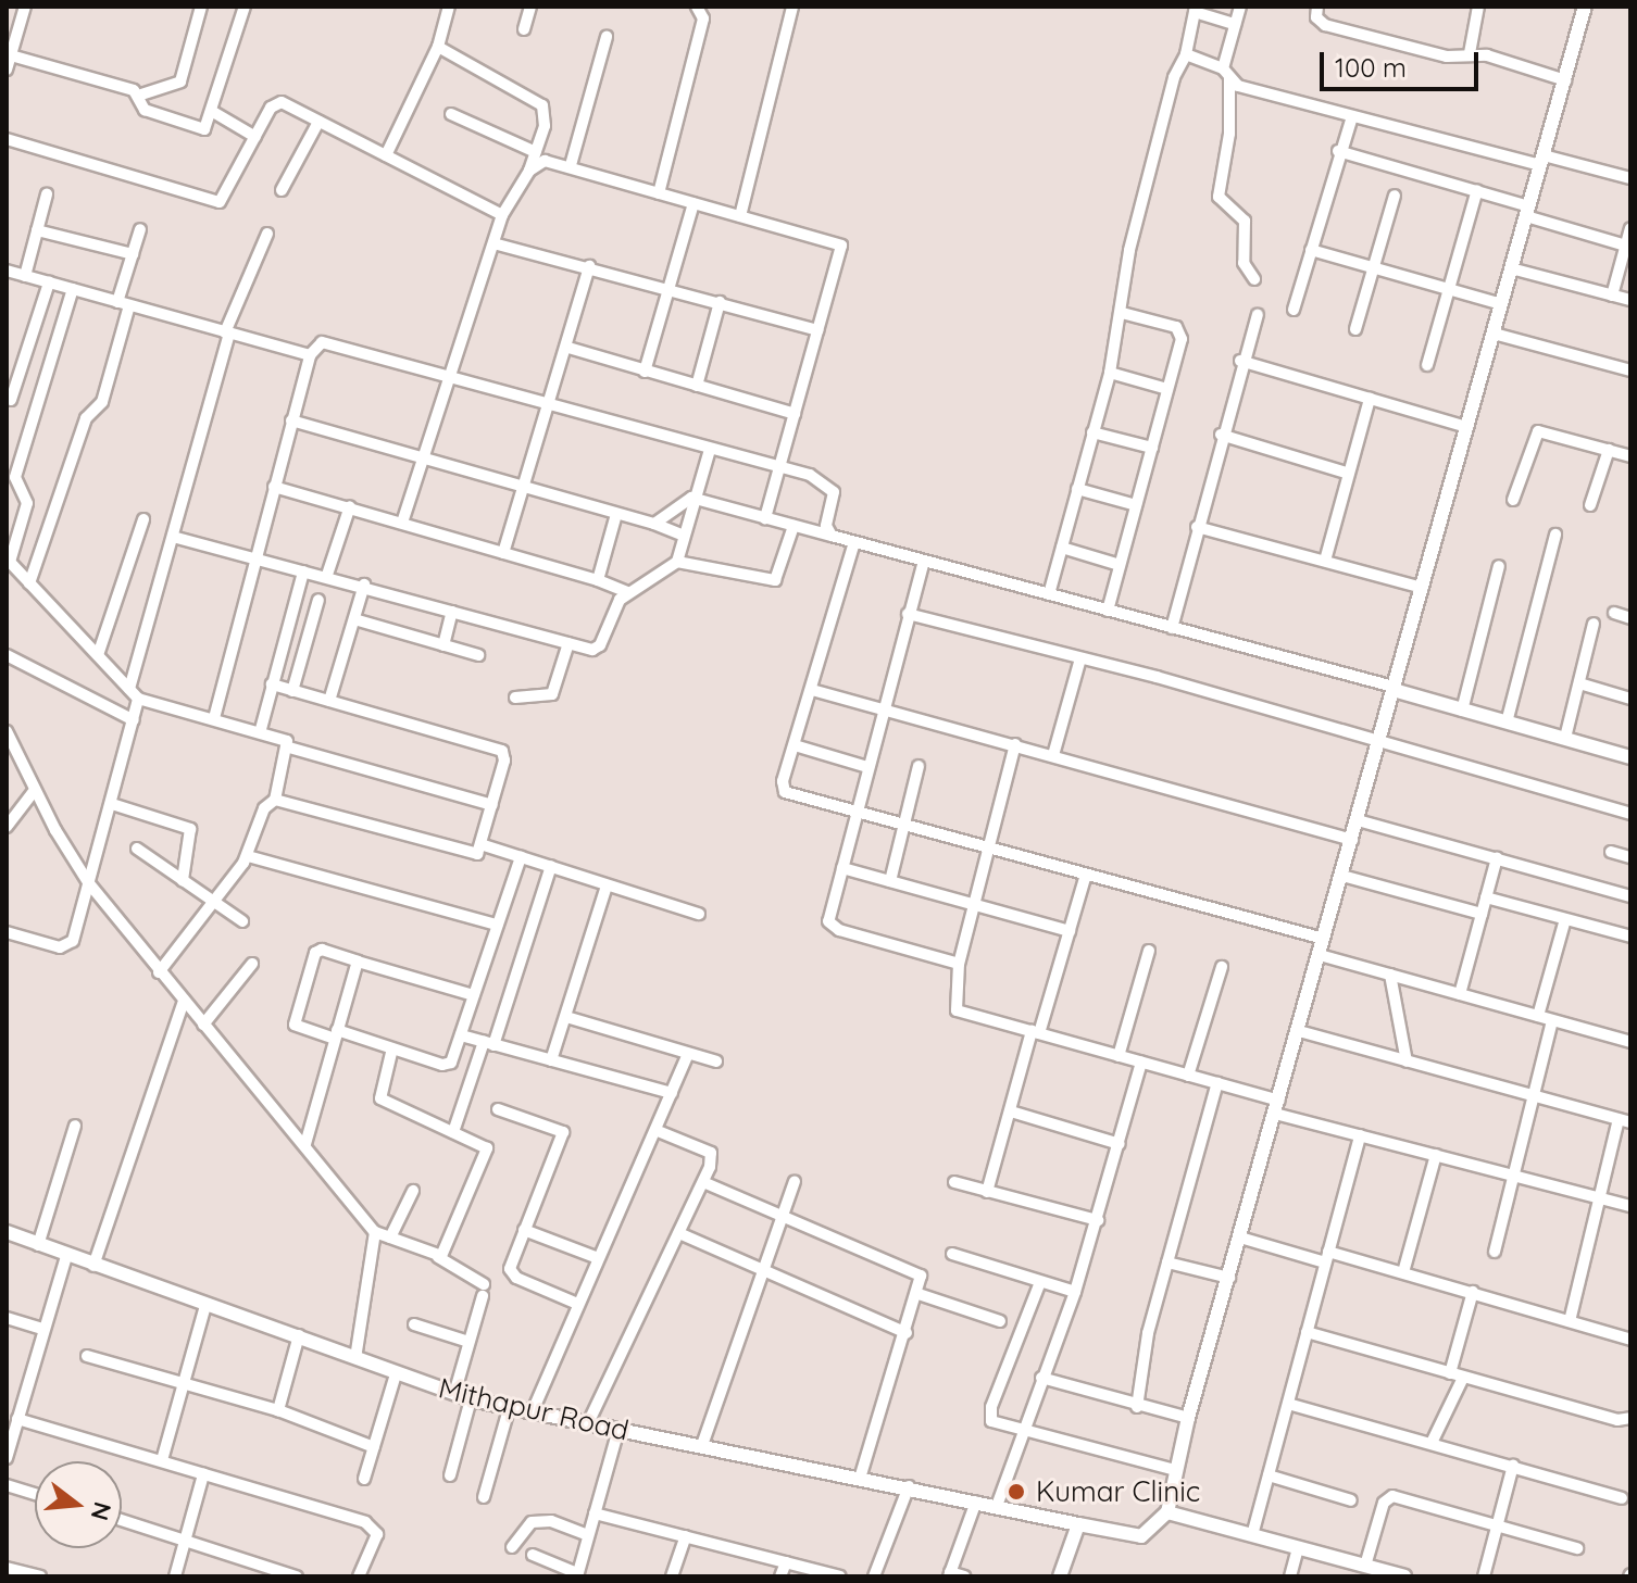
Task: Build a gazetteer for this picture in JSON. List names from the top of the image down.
{
  "streets": {
    "street": ["Mithapur Road"]
  },
  "places": ["Kumar Clinic"],
  "scale_bar": "100 m",
  "north": "right"
}
